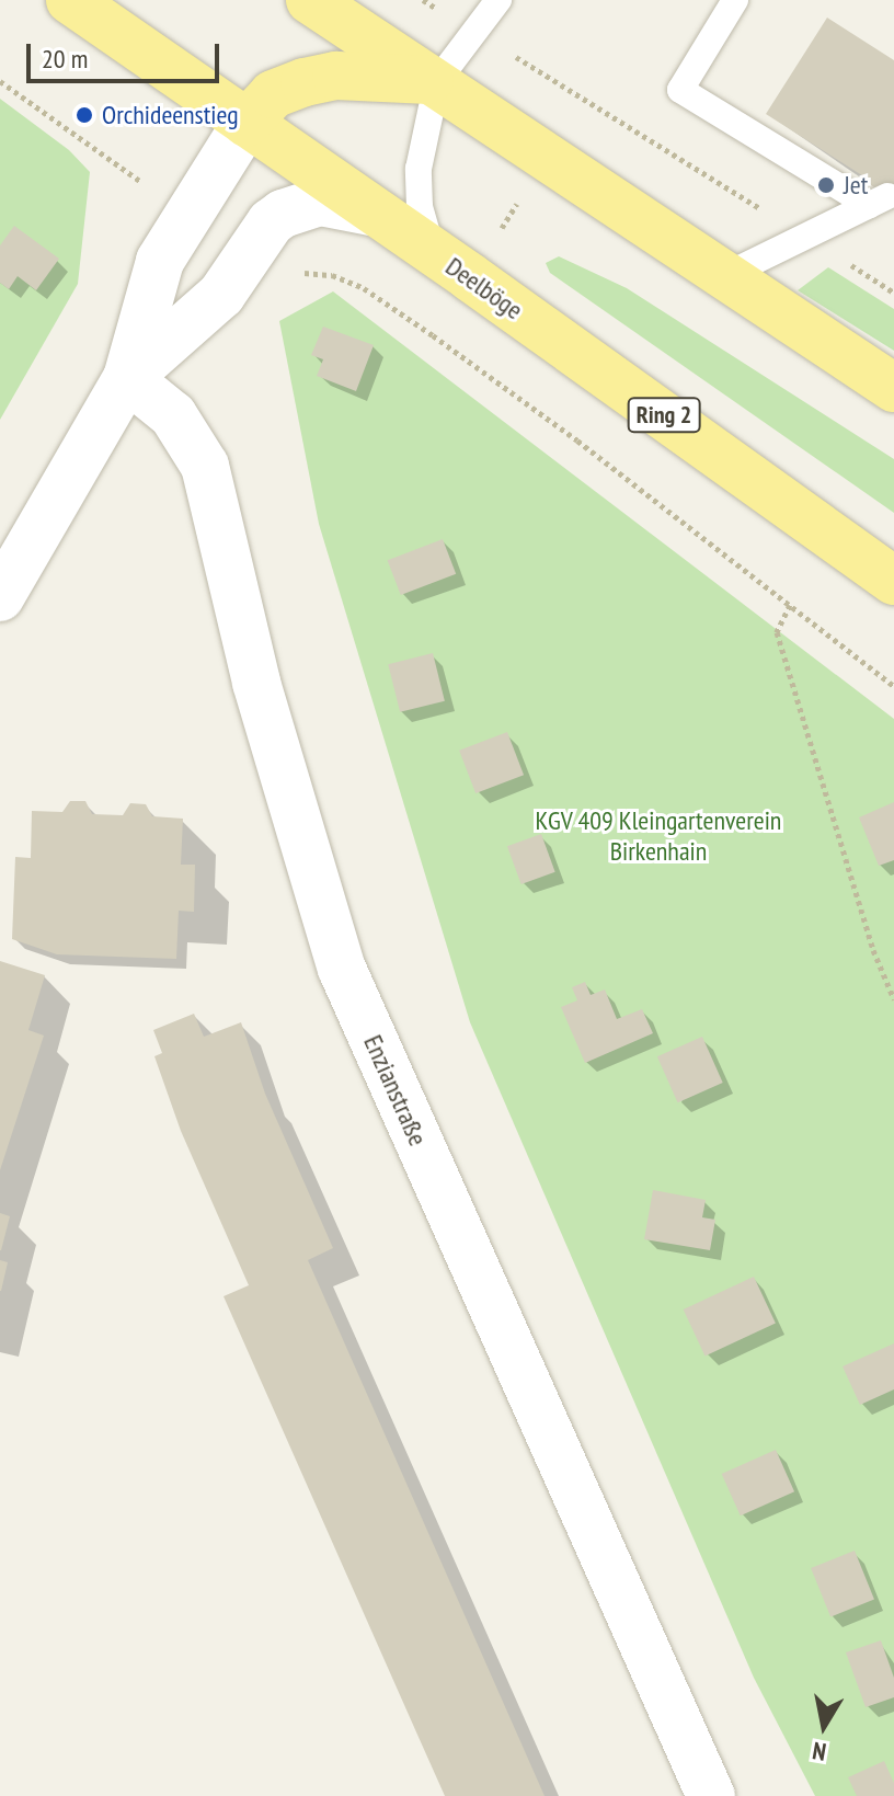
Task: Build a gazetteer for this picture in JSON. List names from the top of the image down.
{
  "streets": {
    "main road": ["Deelböge", "Ring 2"],
    "street": ["Enzianstraße"]
  },
  "parks": ["KGV 409 Kleingartenverein Birkenhain"],
  "places": ["Orchideenstieg", "Jet"],
  "scale_bar": "20 m",
  "north": "bottom"
}
